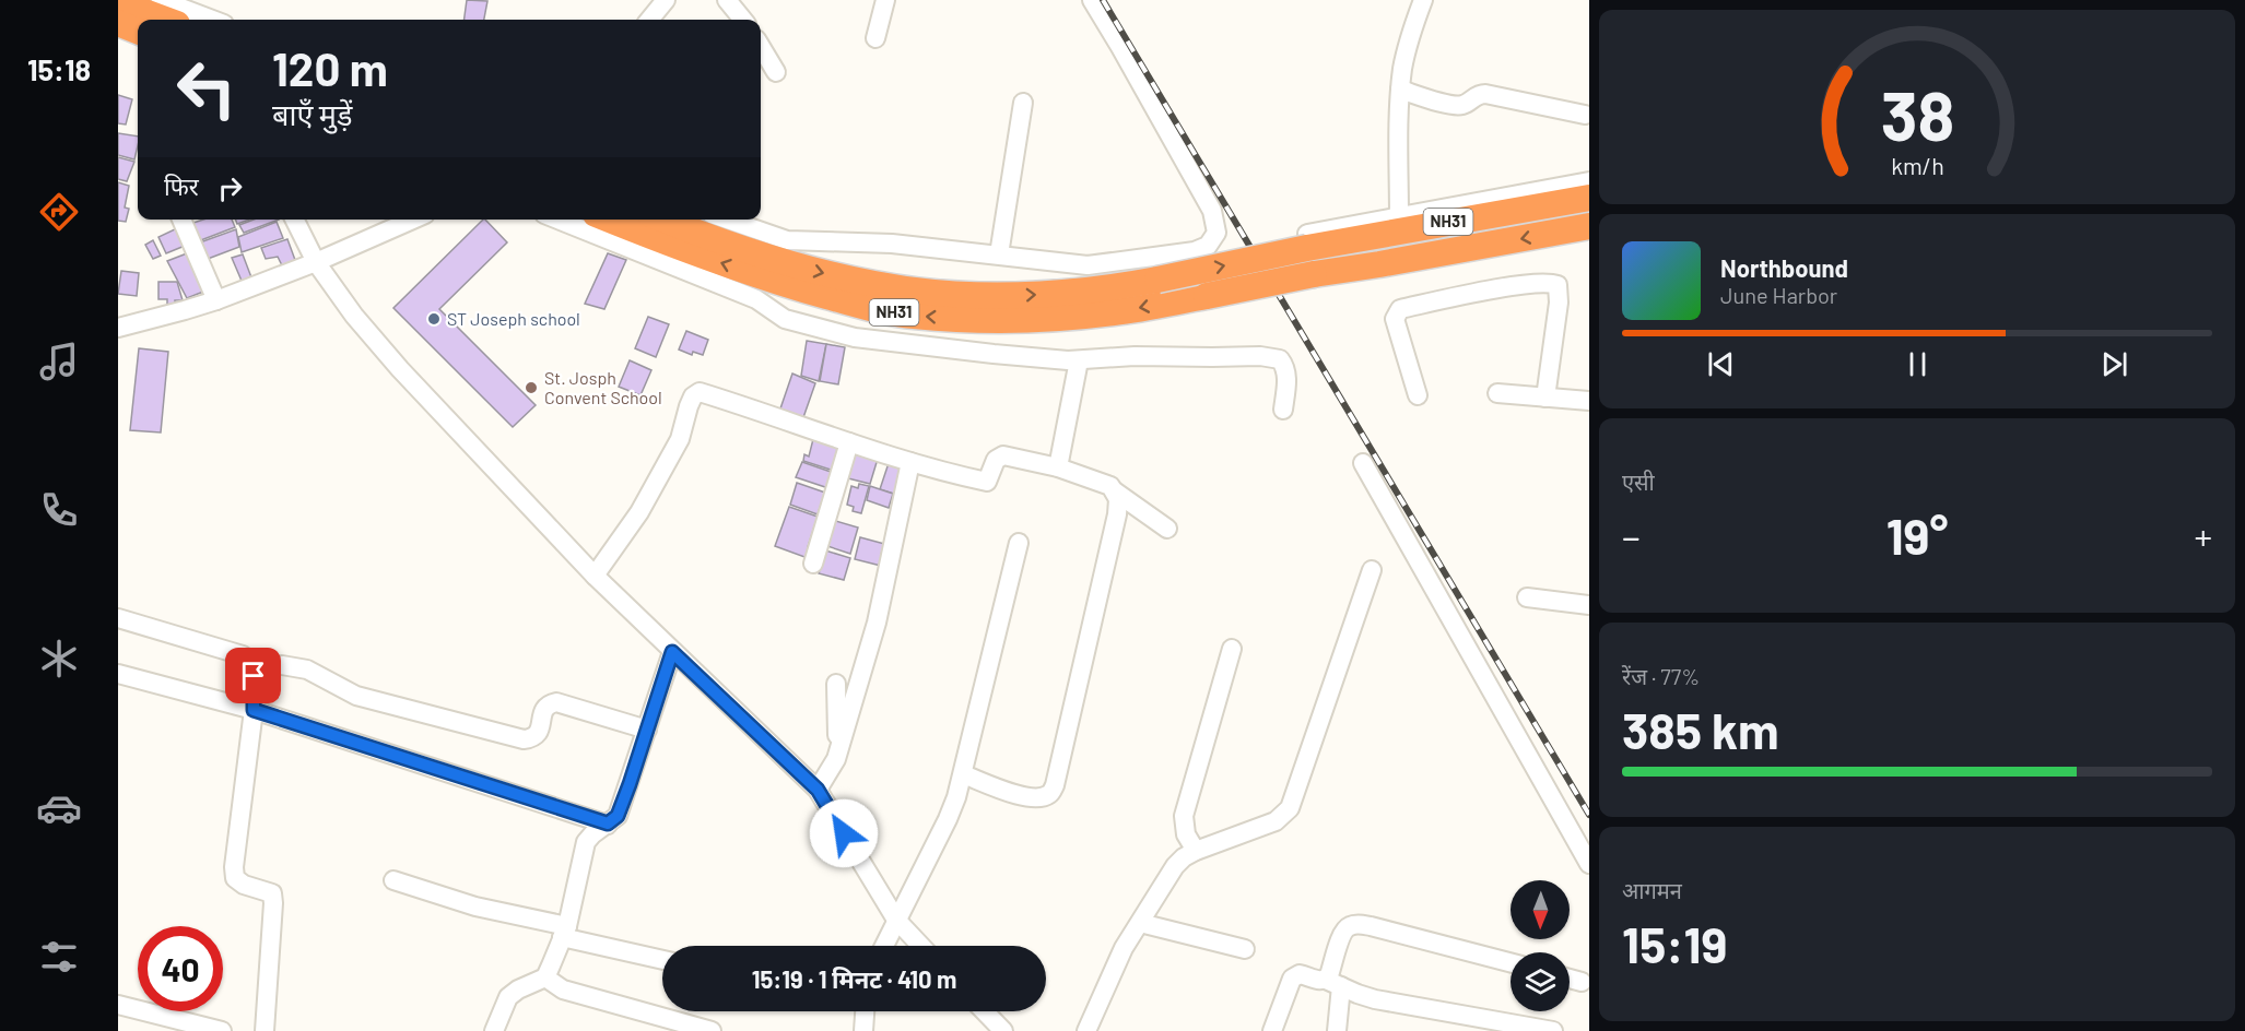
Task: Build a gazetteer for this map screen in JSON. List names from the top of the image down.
{
  "streets": {
    "highway": ["NH31"]
  },
  "places": ["ST Joseph school", "St. Josph Convent School"],
  "north": "bottom",
  "page": {
    "tabs": "15:18",
    "turn": ["120 m", "बाएँ मुड़ें"],
    "then": "फिर",
    "song": ["Northbound", "June Harbor"],
    "tile": [
      "एसी",
      ["रेंज · 77%", "385 km"],
      ["आगमन", "15:19"]
    ],
    "heat": ["−", "19°", "+"],
    "limit": "40",
    "trip": "15:19 · 1 मिनट · 410 m",
    "gauge": ["38", "km/h"]
  }
}
